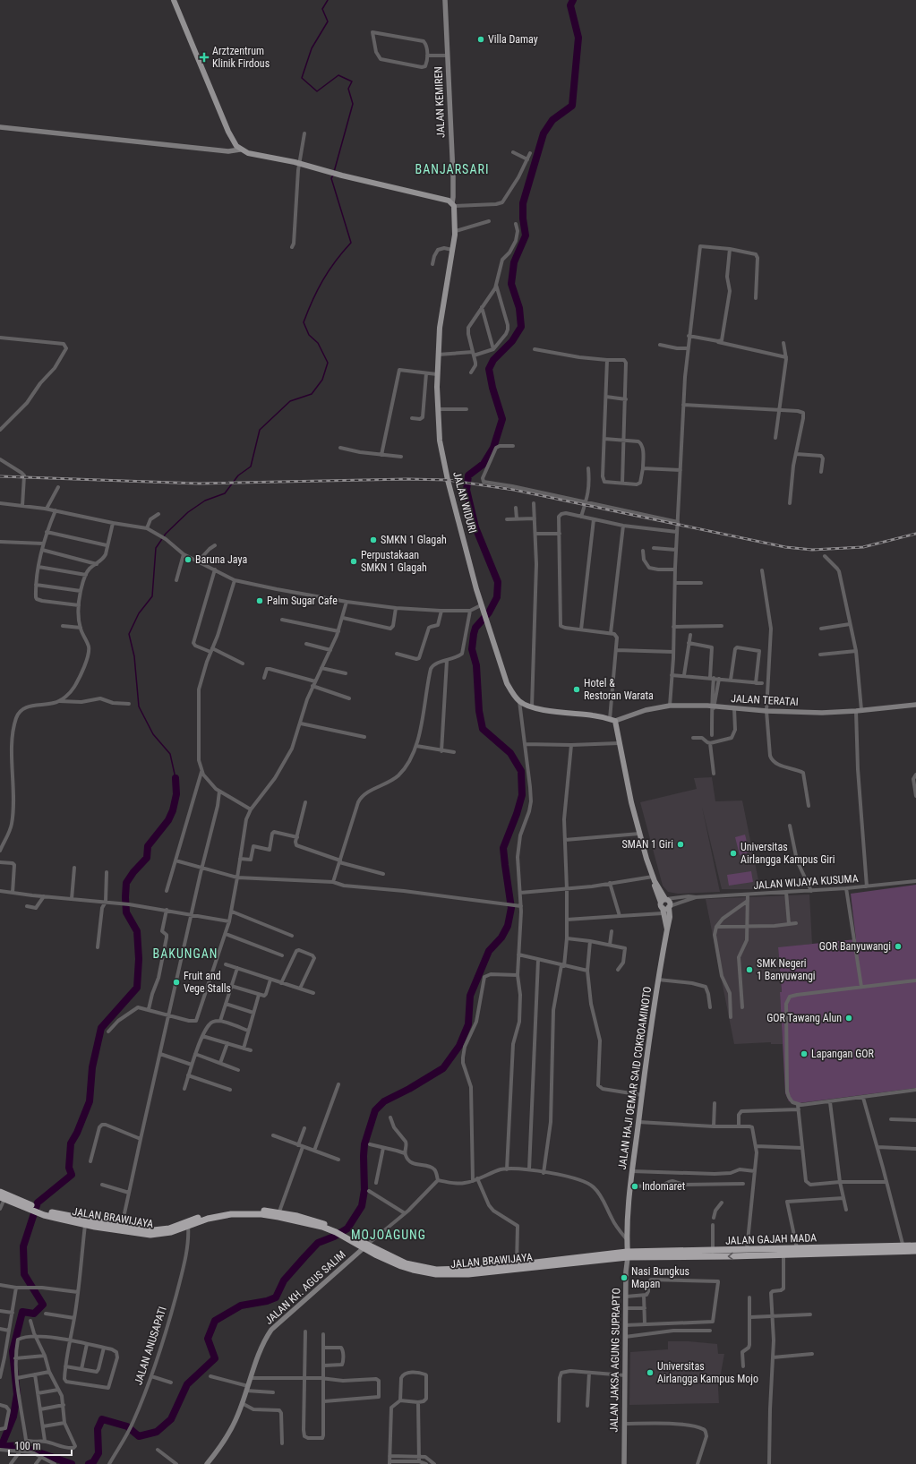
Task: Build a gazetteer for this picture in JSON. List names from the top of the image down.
{
  "streets": {
    "highway": ["JALAN BRAWIJAYA", "JALAN GAJAH MADA"],
    "main road": ["JALAN WIDURI", "JALAN HAJI OEMAR SAID COKROAMINOTO"],
    "street": [
      "JALAN KEMIREN",
      "JALAN TERATAI",
      "JALAN WIJAYA KUSUMA",
      "JALAN KH. AGUS SALIM",
      "JALAN ANUSAPATI",
      "JALAN JAKSA AGUNG SUPRAPTO"
    ]
  },
  "crossings": [
    ["JALAN KEMIREN", "JALAN WIDURI"],
    ["JALAN TERATAI", "JALAN HAJI OEMAR SAID COKROAMINOTO"],
    ["JALAN HAJI OEMAR SAID COKROAMINOTO", "JALAN BRAWIJAYA"],
    ["JALAN HAJI OEMAR SAID COKROAMINOTO", "JALAN GAJAH MADA"],
    ["JALAN HAJI OEMAR SAID COKROAMINOTO", "JALAN JAKSA AGUNG SUPRAPTO"],
    ["JALAN BRAWIJAYA", "JALAN GAJAH MADA"],
    ["JALAN BRAWIJAYA", "JALAN KH. AGUS SALIM"],
    ["JALAN BRAWIJAYA", "JALAN ANUSAPATI"],
    ["JALAN BRAWIJAYA", "JALAN JAKSA AGUNG SUPRAPTO"],
    ["JALAN GAJAH MADA", "JALAN JAKSA AGUNG SUPRAPTO"]
  ],
  "districts": ["BANJARSARI", "BAKUNGAN", "MOJOAGUNG"],
  "places": {
    "other": [
      "Villa Damay",
      "SMKN 1 Glagah",
      "Baruna Jaya",
      "Perpustakaan SMKN 1 Glagah",
      "Palm Sugar Cafe",
      "Hotel & Restoran Warata",
      "SMAN 1 Giri",
      "Universitas Airlangga Kampus Giri",
      "GOR Banyuwangi",
      "SMK Negeri 1 Banyuwangi",
      "Fruit and Vege Stalls",
      "GOR Tawang Alun",
      "Lapangan GOR",
      "Indomaret",
      "Nasi Bungkus Mapan",
      "Universitas Airlangga Kampus Mojo"
    ],
    "health": ["Arztzentrum Klinik Firdous"]
  },
  "scale_bar": "100 m"
}
